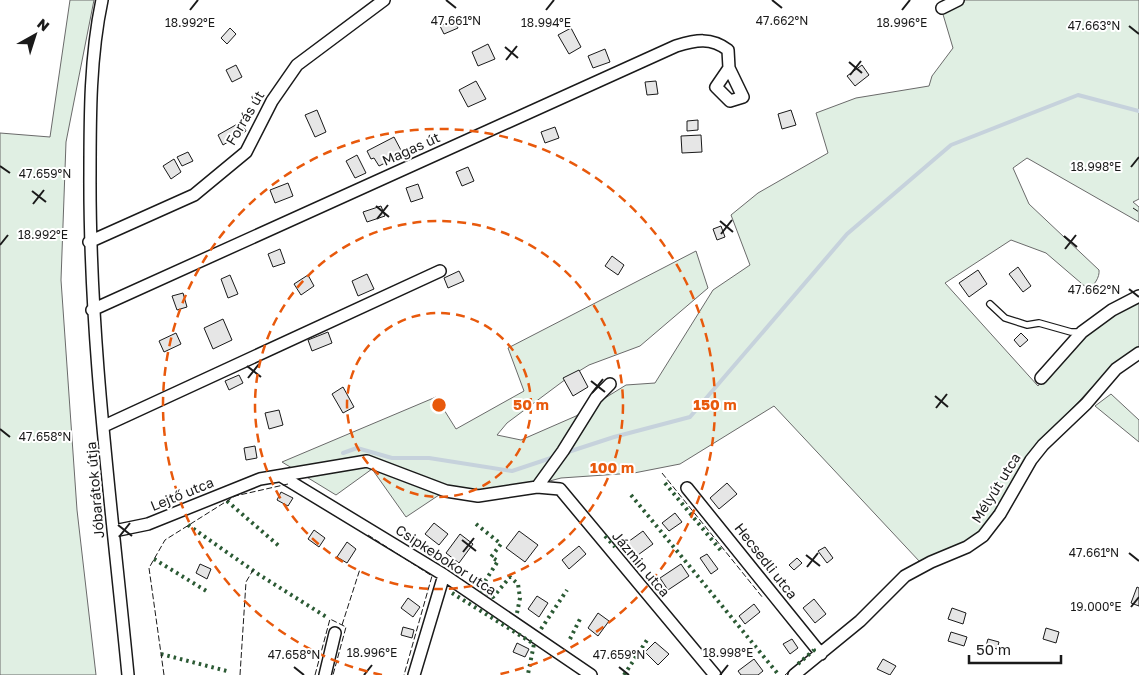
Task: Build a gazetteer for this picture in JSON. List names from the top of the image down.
{
  "streets": {
    "street": [
      "Forrás út",
      "Magas út",
      "Mélyút utca",
      "Jóbarátok útja",
      "Lejtő utca",
      "Csipkebokor utca",
      "Hecsedli utca",
      "Jázmin utca"
    ]
  },
  "crossings": [
    ["Forrás út", "Jóbarátok útja"],
    ["Magas út", "Jóbarátok útja"],
    ["Mélyút utca", "Hecsedli utca"],
    ["Jóbarátok útja", "Lejtő utca"],
    ["Lejtő utca", "Csipkebokor utca"],
    ["Lejtő utca", "Jázmin utca"],
    ["Csipkebokor utca", "Jázmin utca"]
  ],
  "scale_bar": "50 m",
  "north": "top right",
  "coordinates": [
    "47.661°N",
    "47.662°N",
    "18.992°E",
    "18.994°E",
    "18.996°E",
    "47.663°N",
    "18.998°E",
    "47.659°N",
    "47.658°N",
    "19.000°E"
  ],
  "rings": ["50 m", "150 m", "100 m"]
}
